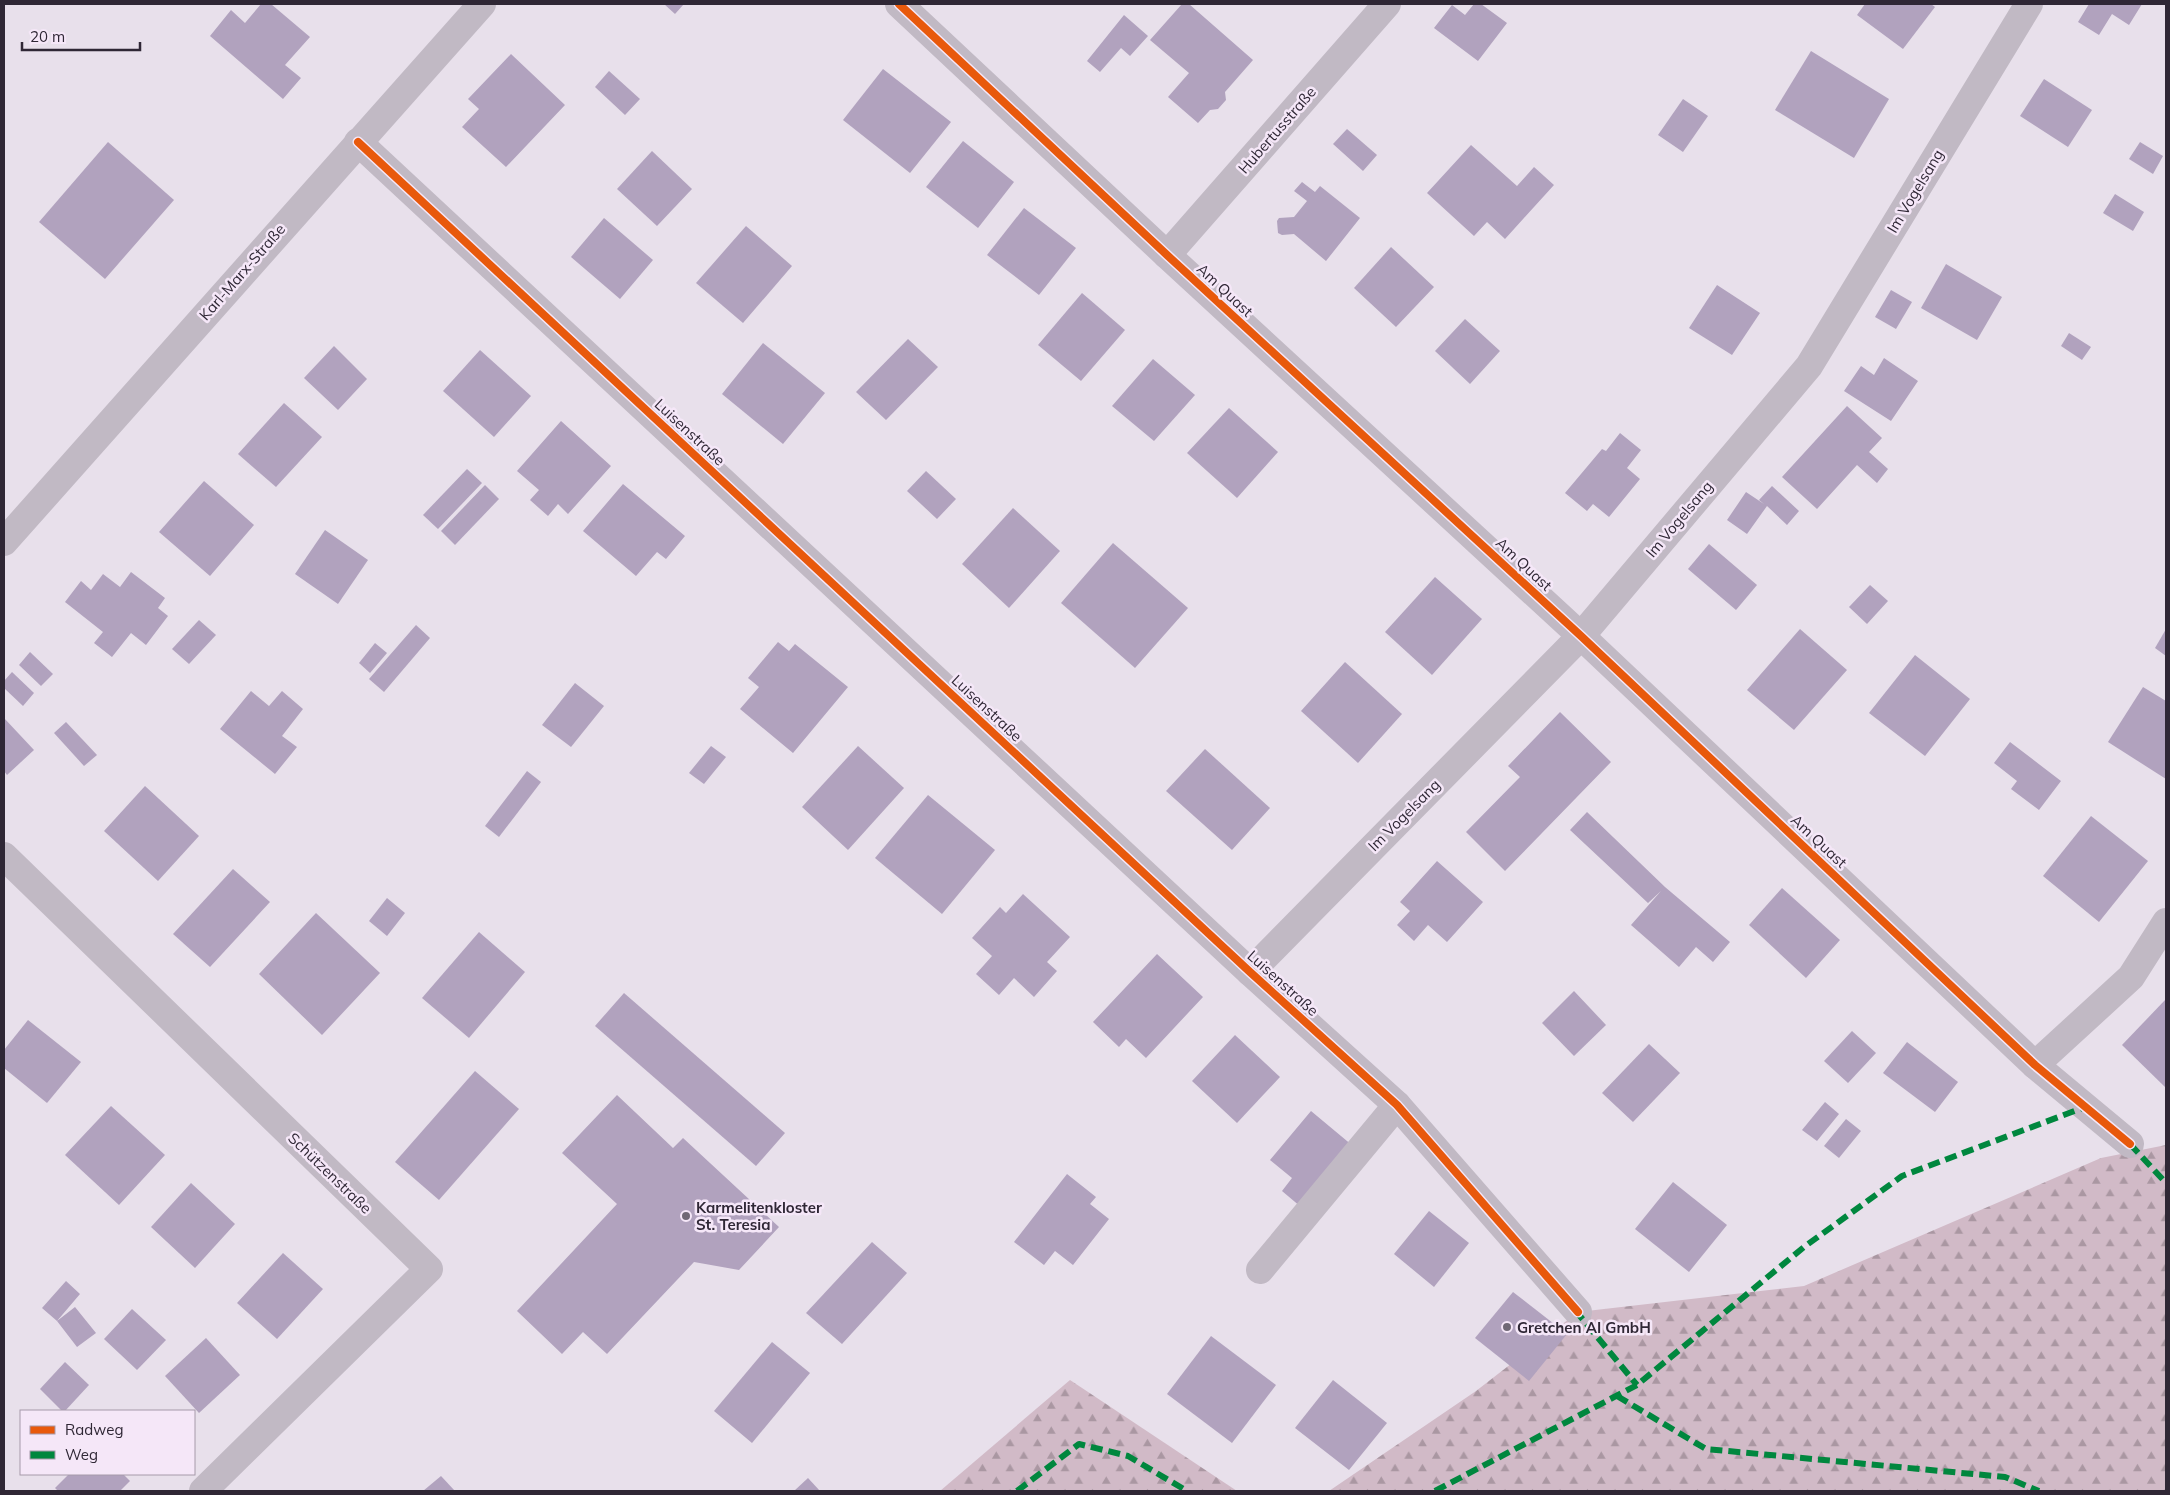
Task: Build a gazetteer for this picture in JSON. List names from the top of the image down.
{
  "streets": {
    "street": [
      "Hubertusstraße",
      "Im Vogelsang",
      "Karl-Marx-Straße",
      "Am Quast",
      "Luisenstraße",
      "Schützenstraße"
    ]
  },
  "crossings": [
    ["Hubertusstraße", "Am Quast"],
    ["Im Vogelsang", "Am Quast"],
    ["Im Vogelsang", "Luisenstraße"],
    ["Karl-Marx-Straße", "Luisenstraße"]
  ],
  "places": ["Karmelitenkloster St. Teresia", "Gretchen AI GmbH"],
  "legend": ["Radweg", "Weg"],
  "scale_bar": "20 m"
}
